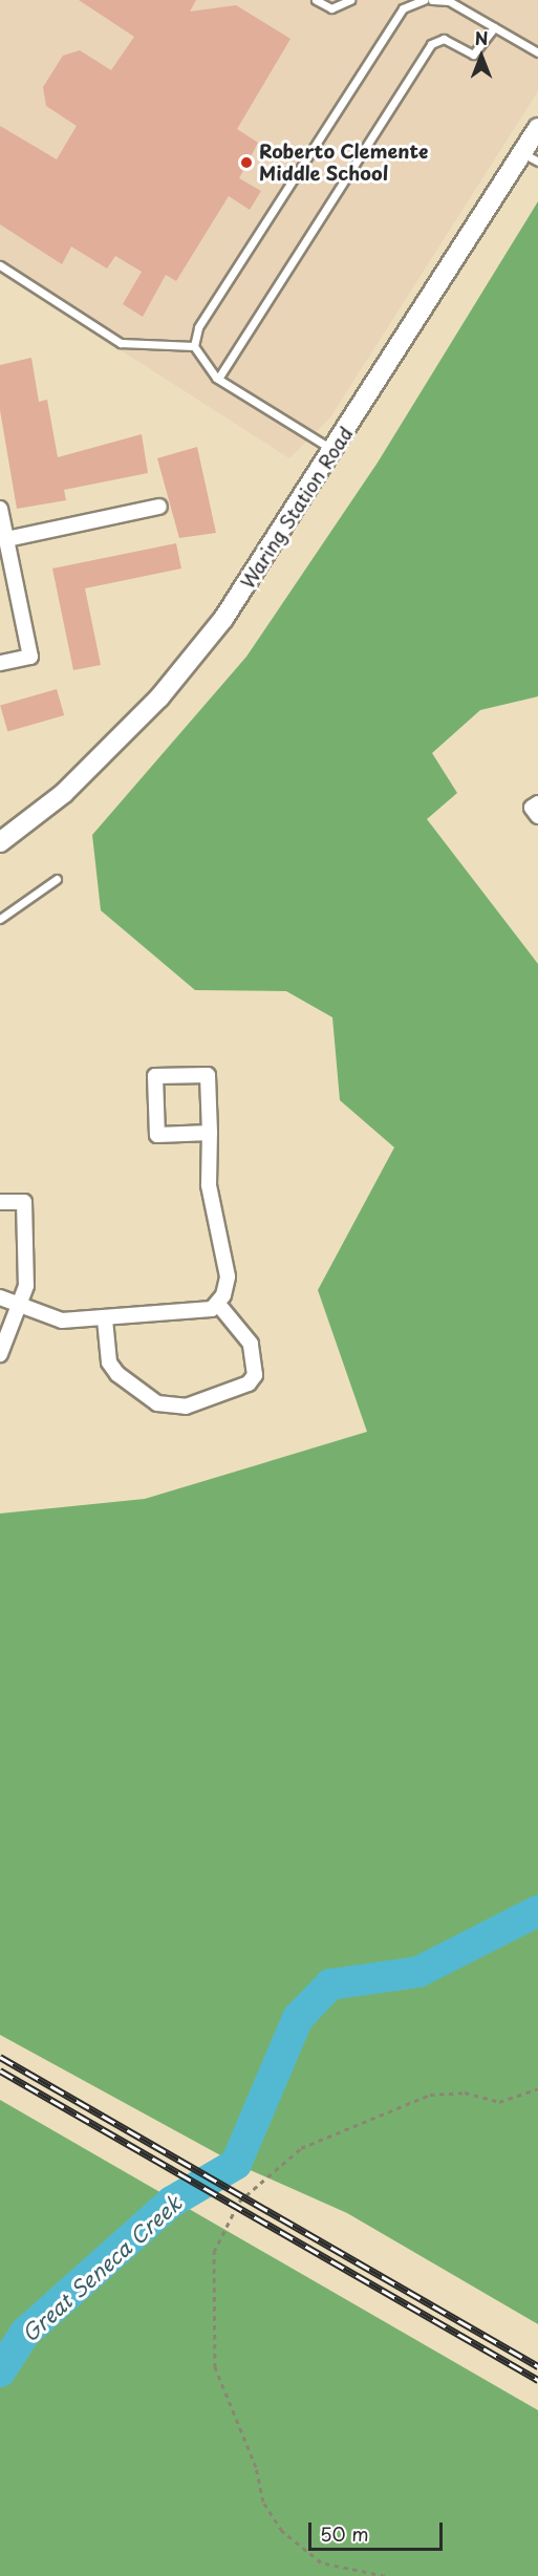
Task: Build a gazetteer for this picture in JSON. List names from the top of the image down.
{
  "streets": {
    "street": ["Waring Station Road"]
  },
  "water": ["Great Seneca Creek"],
  "places": ["Roberto Clemente Middle School"],
  "scale_bar": "50 m",
  "north": "top"
}
